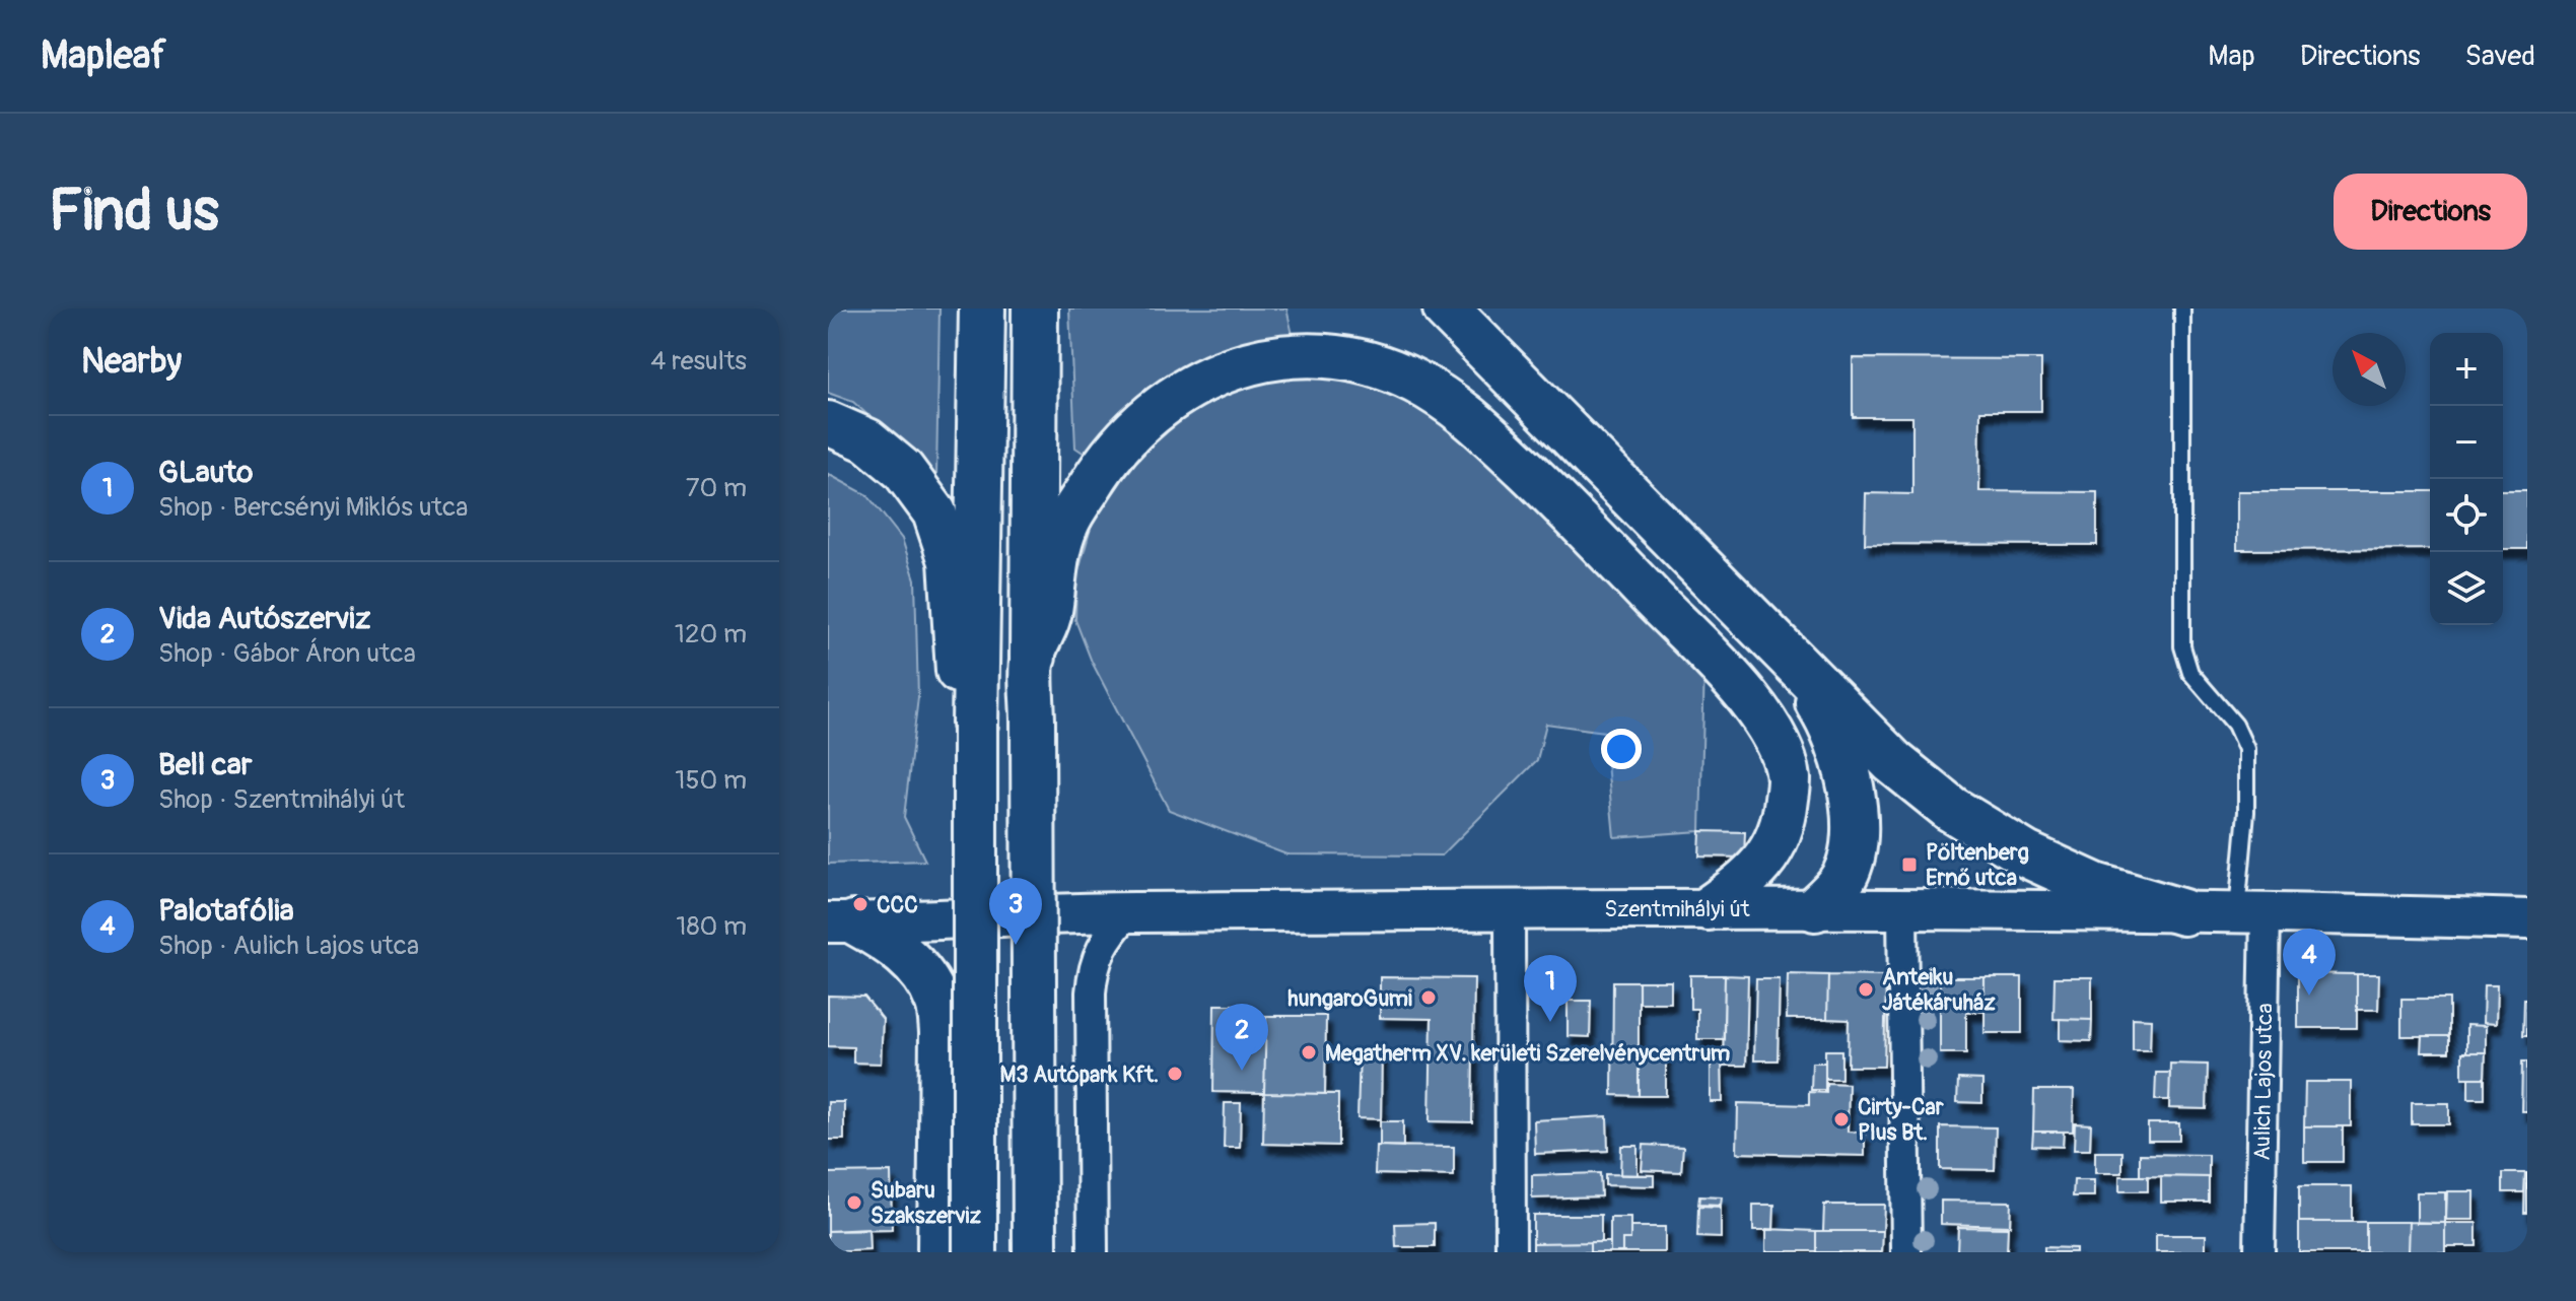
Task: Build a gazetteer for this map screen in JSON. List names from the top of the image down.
{
  "streets": {
    "main road": ["Szentmihályi út"],
    "street": ["Aulich Lajos utca"]
  },
  "crossings": [
    ["Szentmihályi út", "Aulich Lajos utca"]
  ],
  "places": {
    "transit": ["Pöltenberg Ernő utca"],
    "other": [
      "CCC",
      "Anteiku Játékáruház",
      "hungaroGumi",
      "Megatherm XV. kerületi Szerelvénycentrum",
      "M3 Autópark Kft.",
      "Cirty-Car Plus Bt.",
      "Subaru Szakszerviz"
    ]
  },
  "north": "top left",
  "page": {
    "header": "Mapleaf",
    "nav": ["Map", "Directions", "Saved"],
    "buttons": "Directions",
    "title": "Find us",
    "heading": ["Nearby", "4 results"],
    "map_buttons": ["+", "−"],
    "list": [
      {
        "mark": "1",
        "name": "GLauto",
        "note": "Shop · Bercsényi Miklós utca",
        "value": "70 m"
      },
      {
        "mark": "2",
        "name": "Vida Autószerviz",
        "note": "Shop · Gábor Áron utca",
        "value": "120 m"
      },
      {
        "mark": "3",
        "name": "Bell car",
        "note": "Shop · Szentmihályi út",
        "value": "150 m"
      },
      {
        "mark": "4",
        "name": "Palotafólia",
        "note": "Shop · Aulich Lajos utca",
        "value": "180 m"
      }
    ],
    "pins": [
      "3",
      "4",
      "1",
      "2"
    ]
  }
}
